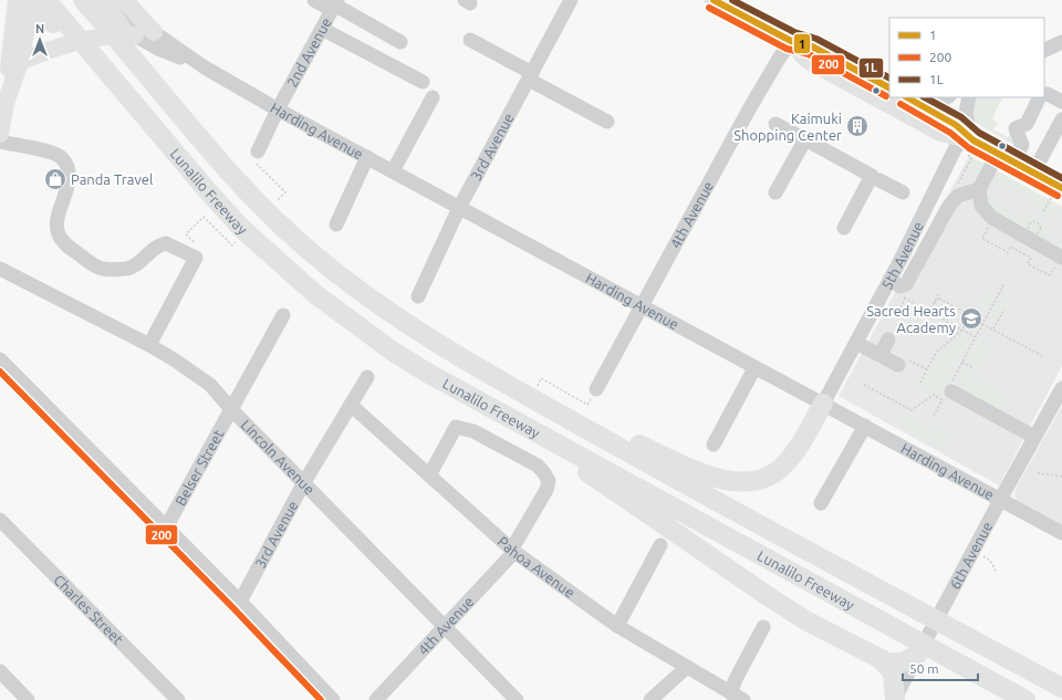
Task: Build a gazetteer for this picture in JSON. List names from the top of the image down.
{
  "streets": {
    "highway": ["Lunalilo Freeway"],
    "street": [
      "2nd Avenue",
      "Harding Avenue",
      "3rd Avenue",
      "4th Avenue",
      "5th Avenue",
      "Lincoln Avenue",
      "Belser Street",
      "6th Avenue",
      "Pahoa Avenue",
      "Charles Street"
    ]
  },
  "crossings": [
    ["2nd Avenue", "Harding Avenue"],
    ["Harding Avenue", "3rd Avenue"],
    ["Harding Avenue", "4th Avenue"],
    ["Harding Avenue", "5th Avenue"],
    ["Harding Avenue", "6th Avenue"],
    ["3rd Avenue", "Lincoln Avenue"],
    ["3rd Avenue", "Pahoa Avenue"],
    ["4th Avenue", "Lincoln Avenue"],
    ["4th Avenue", "Pahoa Avenue"],
    ["Lincoln Avenue", "Belser Street"]
  ],
  "places": {
    "building": ["Kaimuki Shopping Center"],
    "shop": ["Panda Travel"],
    "school or university": ["Sacred Hearts Academy"]
  },
  "lines": ["transit line 1", "transit line 1L", "transit line 200"],
  "legend": ["1", "200", "1L"],
  "scale_bar": "50 m",
  "north": "top"
}
